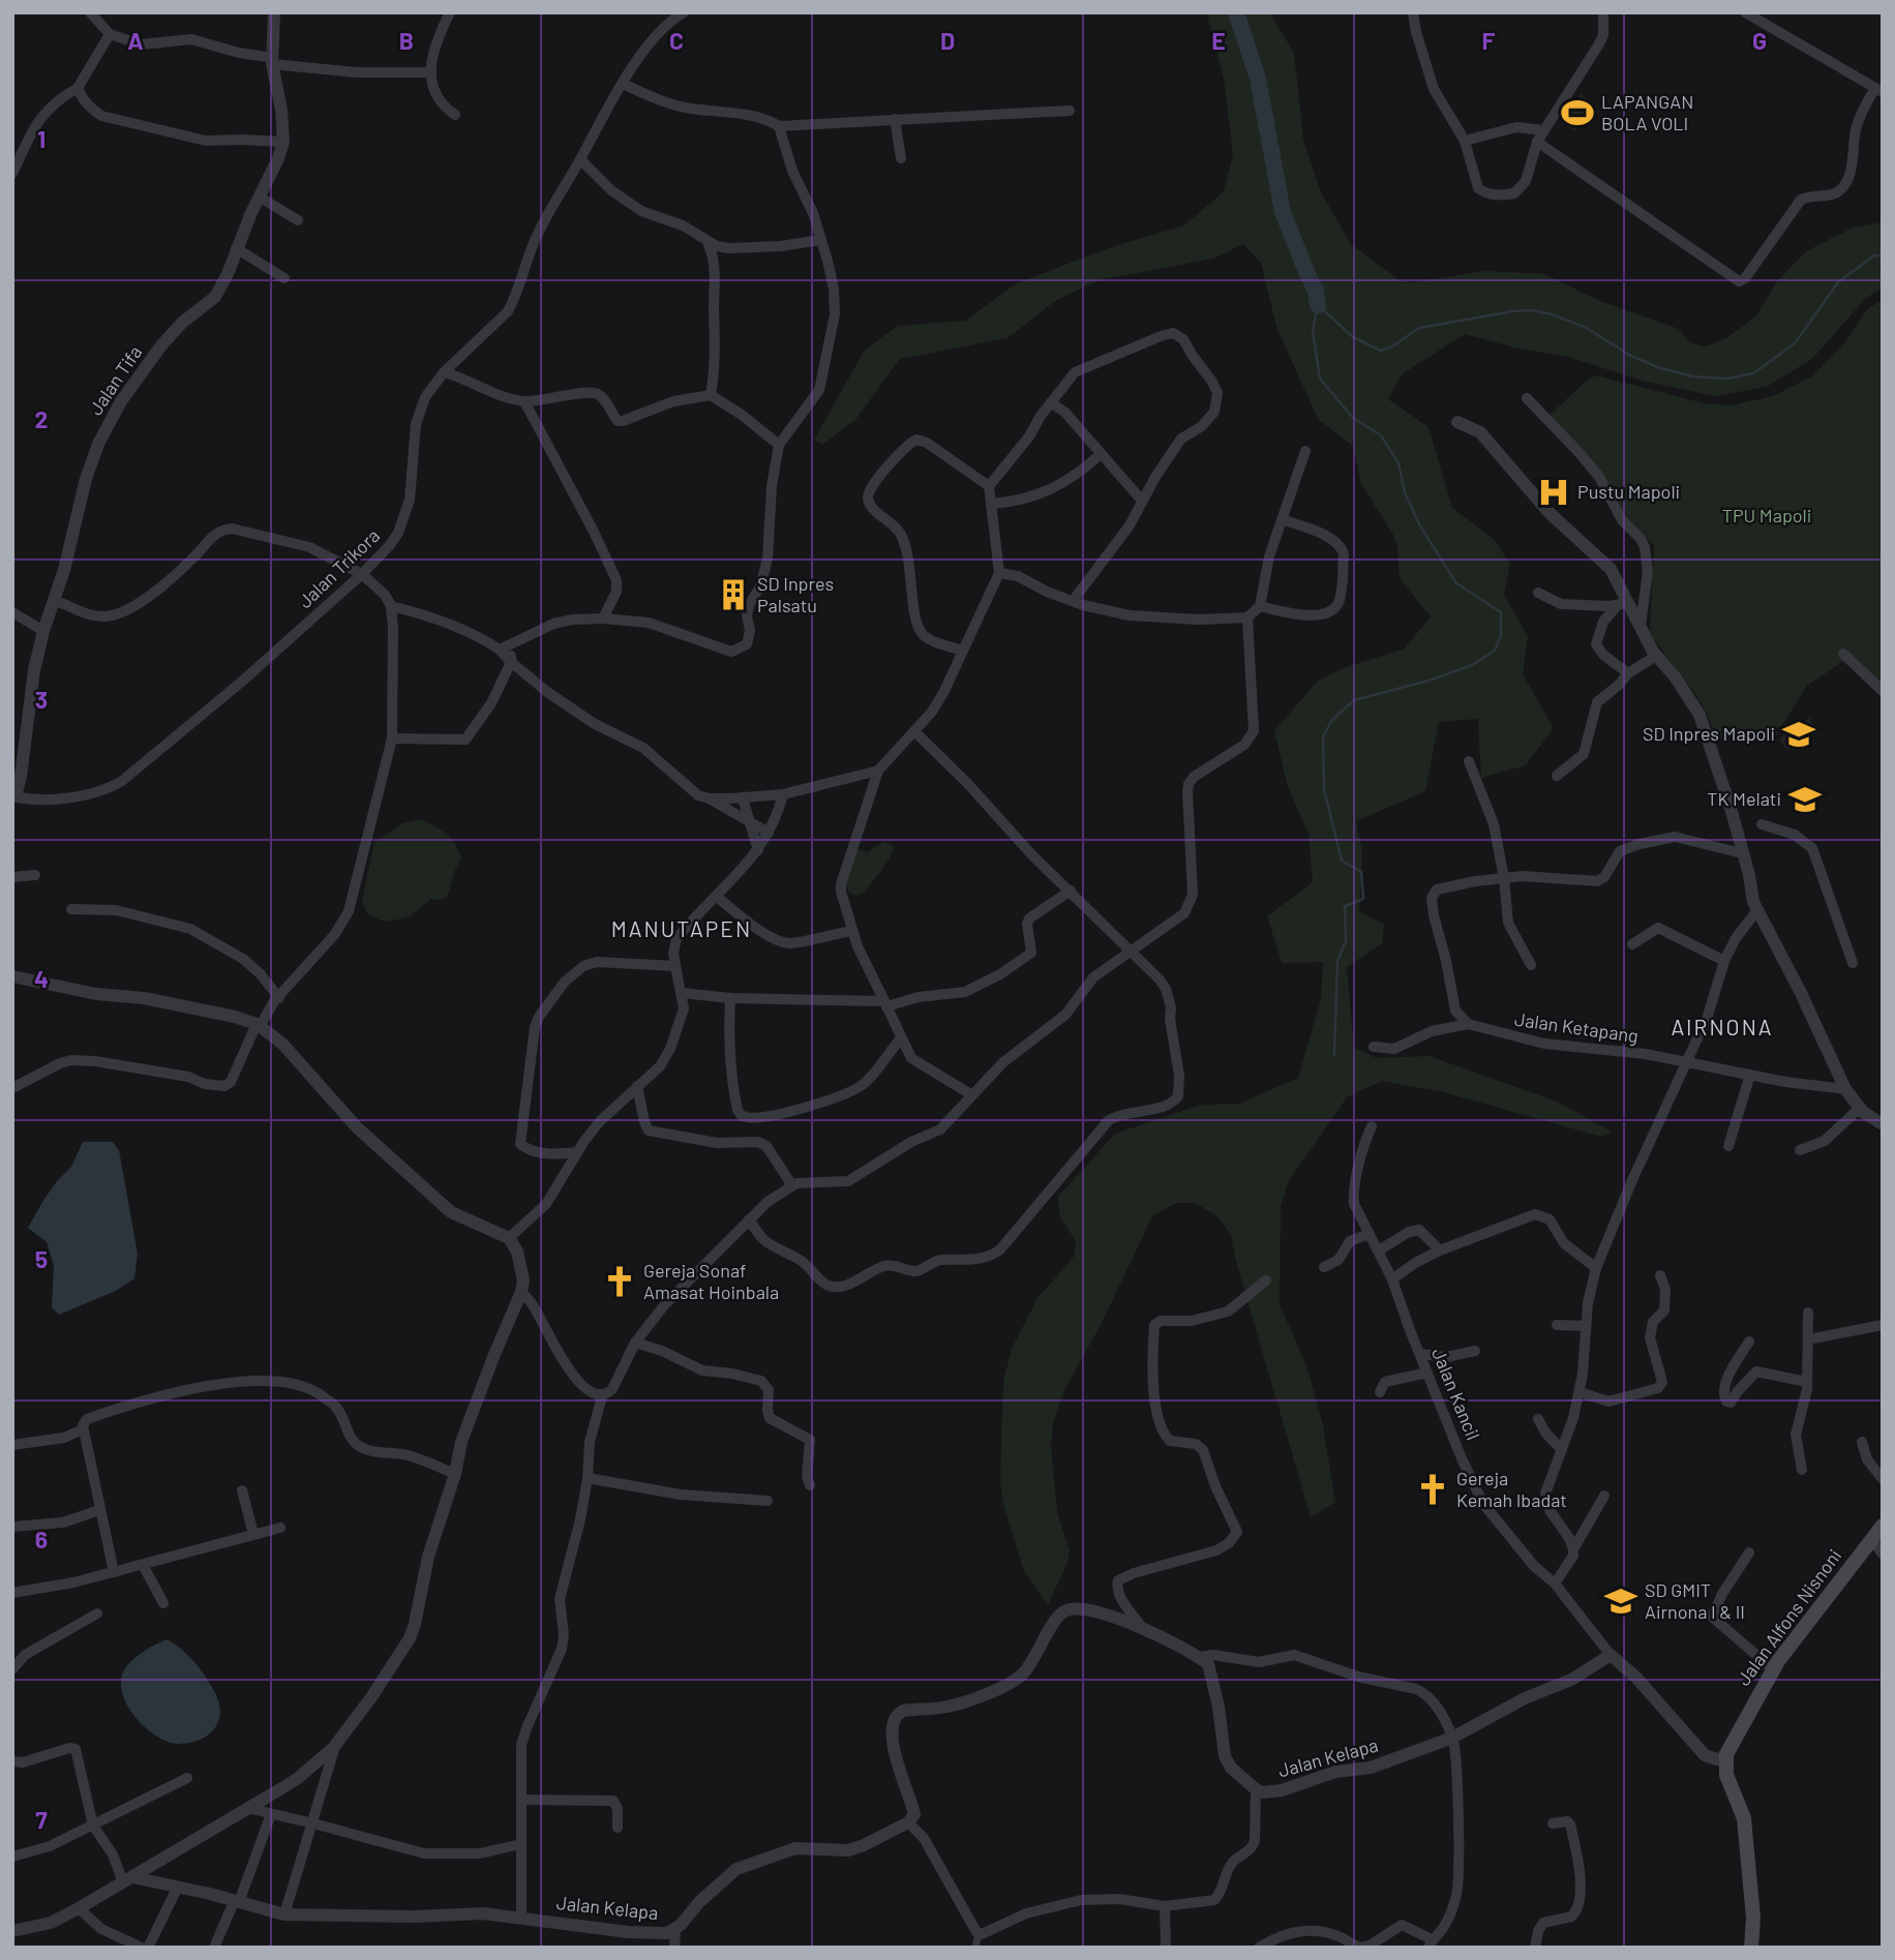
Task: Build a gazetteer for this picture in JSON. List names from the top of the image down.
{
  "streets": {
    "main road": ["Jalan Alfons Nisnoni"],
    "street": [
      "Jalan Tifa",
      "Jalan Trikora",
      "Jalan Ketapang",
      "Jalan Kancil",
      "Jalan Kelapa"
    ]
  },
  "crossings": [
    ["Jalan Tifa", "Jalan Trikora"],
    ["Jalan Kancil", "Jalan Alfons Nisnoni"],
    ["Jalan Kancil", "Jalan Kelapa"]
  ],
  "districts": ["MANUTAPEN", "AIRNONA"],
  "parks": ["TPU Mapoli"],
  "places": {
    "sports": ["LAPANGAN BOLA VOLI"],
    "hospital": ["Pustu Mapoli"],
    "building": ["SD Inpres Palsatu"],
    "school or university": ["SD Inpres Mapoli", "TK Melati", "SD GMIT Airnona I & II"],
    "church": ["Gereja Sonaf Amasat Hoinbala", "Gereja Kemah Ibadat"]
  },
  "grid": {
    "columns": [
      "A",
      "B",
      "C",
      "D",
      "E",
      "F",
      "G"
    ],
    "rows": [
      "1",
      "2",
      "3",
      "4",
      "5",
      "6",
      "7"
    ]
  }
}
